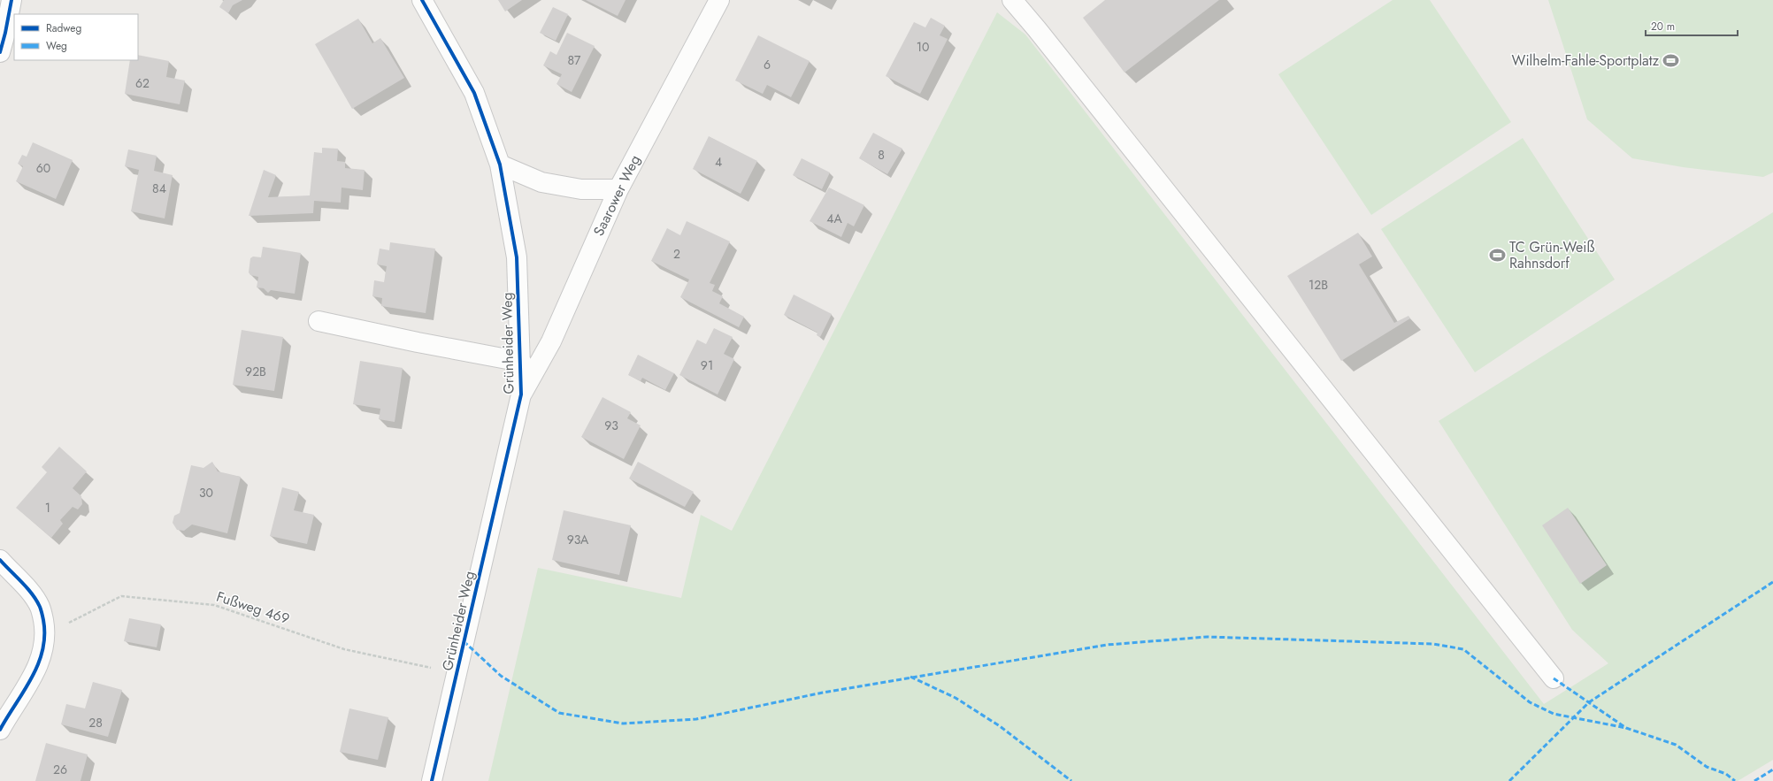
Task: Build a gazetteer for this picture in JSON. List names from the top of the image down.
{
  "streets": {
    "street": ["Saarower Weg", "Grünheider Weg"],
    "path": ["Fußweg 469"]
  },
  "crossings": [
    ["Saarower Weg", "Grünheider Weg"],
    ["Grünheider Weg", "Fußweg 469"]
  ],
  "places": {
    "sports": ["Wilhelm-Fahle-Sportplatz", "TC Grün-Weiß Rahnsdorf"]
  },
  "house_numbers": [
    "10",
    "87",
    "6",
    "62",
    "8",
    "4",
    "60",
    "84",
    "4A",
    "2",
    "12B",
    "91",
    "92B",
    "93",
    "30",
    "1",
    "93A",
    "28",
    "26"
  ],
  "legend": ["Radweg", "Weg"],
  "scale_bar": "20 m"
}
